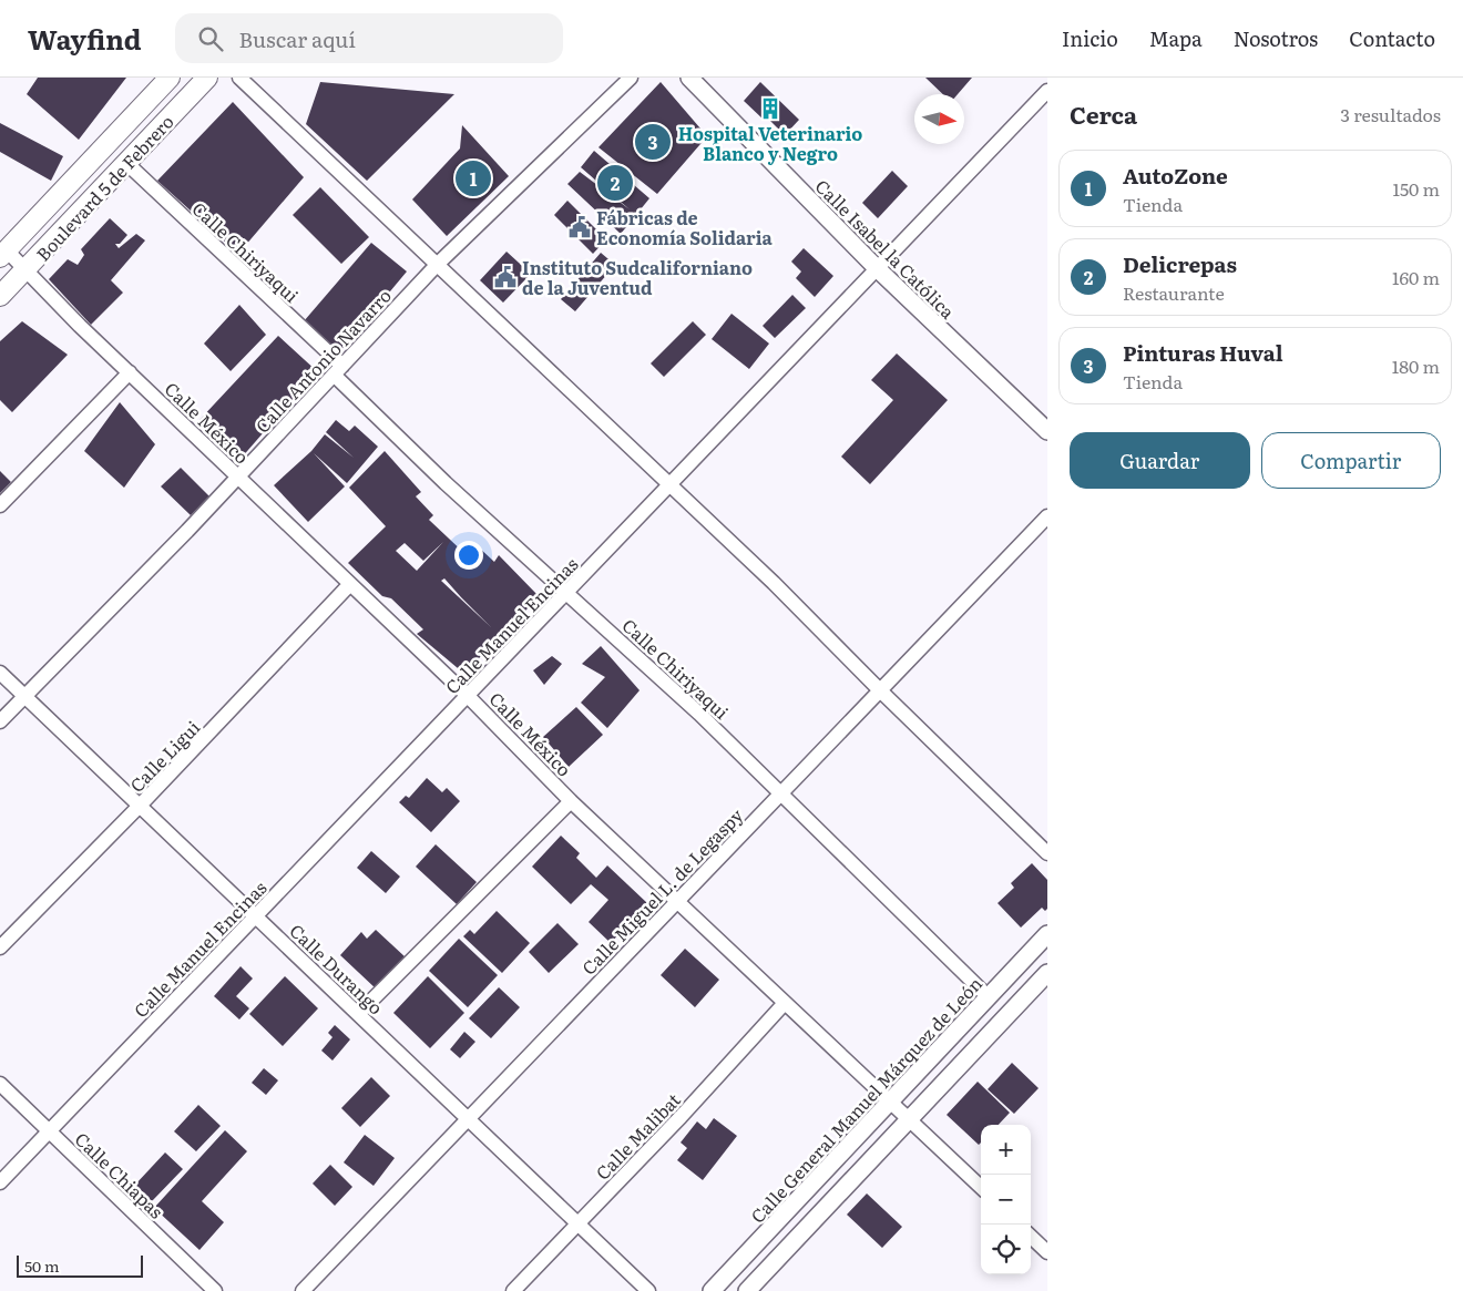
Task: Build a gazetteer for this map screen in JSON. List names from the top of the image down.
{
  "streets": {
    "main road": ["Boulevard 5 de Febrero"],
    "street": [
      "Calle Isabel la Católica",
      "Calle Chiriyaqui",
      "Calle Antonio Navarro",
      "Calle México",
      "Calle Manuel Encinas",
      "Calle Ligui",
      "Calle Miguel L. de Legaspy",
      "Calle Durango",
      "Calle General Manuel Márquez de León",
      "Calle Malibat",
      "Calle Chiapas"
    ]
  },
  "crossings": [
    ["Boulevard 5 de Febrero", "Calle Chiriyaqui"],
    ["Boulevard 5 de Febrero", "Calle México"],
    ["Calle Isabel la Católica", "Calle Manuel Encinas"],
    ["Calle Chiriyaqui", "Calle Antonio Navarro"],
    ["Calle Chiriyaqui", "Calle Manuel Encinas"],
    ["Calle Chiriyaqui", "Calle Miguel L. de Legaspy"],
    ["Calle Chiriyaqui", "Calle General Manuel Márquez de León"],
    ["Calle Antonio Navarro", "Calle México"],
    ["Calle Antonio Navarro", "Calle Durango"],
    ["Calle México", "Calle Manuel Encinas"],
    ["Calle México", "Calle Ligui"],
    ["Calle México", "Calle Miguel L. de Legaspy"],
    ["Calle México", "Calle General Manuel Márquez de León"],
    ["Calle México", "Calle Malibat"],
    ["Calle Manuel Encinas", "Calle Durango"],
    ["Calle Manuel Encinas", "Calle Chiapas"],
    ["Calle Ligui", "Calle Durango"],
    ["Calle Miguel L. de Legaspy", "Calle Durango"],
    ["Calle Durango", "Calle Malibat"]
  ],
  "places": {
    "building": ["Hospital Veterinario Blanco y Negro"],
    "public building": ["Fábricas de Economía Solidaria", "Instituto Sudcaliforniano de la Juventud"]
  },
  "scale_bar": "50 m",
  "north": "right",
  "page": {
    "header": "Wayfind",
    "search": "Buscar aquí",
    "nav": [
      "Inicio",
      "Mapa",
      "Nosotros",
      "Contacto"
    ],
    "heading": ["Cerca", "3 resultados"],
    "pins": ["3", "1", "2"],
    "list": [
      {
        "mark": "1",
        "name": "AutoZone",
        "note": "Tienda",
        "value": "150 m"
      },
      {
        "mark": "2",
        "name": "Delicrepas",
        "note": "Restaurante",
        "value": "160 m"
      },
      {
        "mark": "3",
        "name": "Pinturas Huval",
        "note": "Tienda",
        "value": "180 m"
      }
    ],
    "buttons": ["Guardar", "Compartir"],
    "map_buttons": ["+", "−"],
    "scale": "50 m"
  }
}
